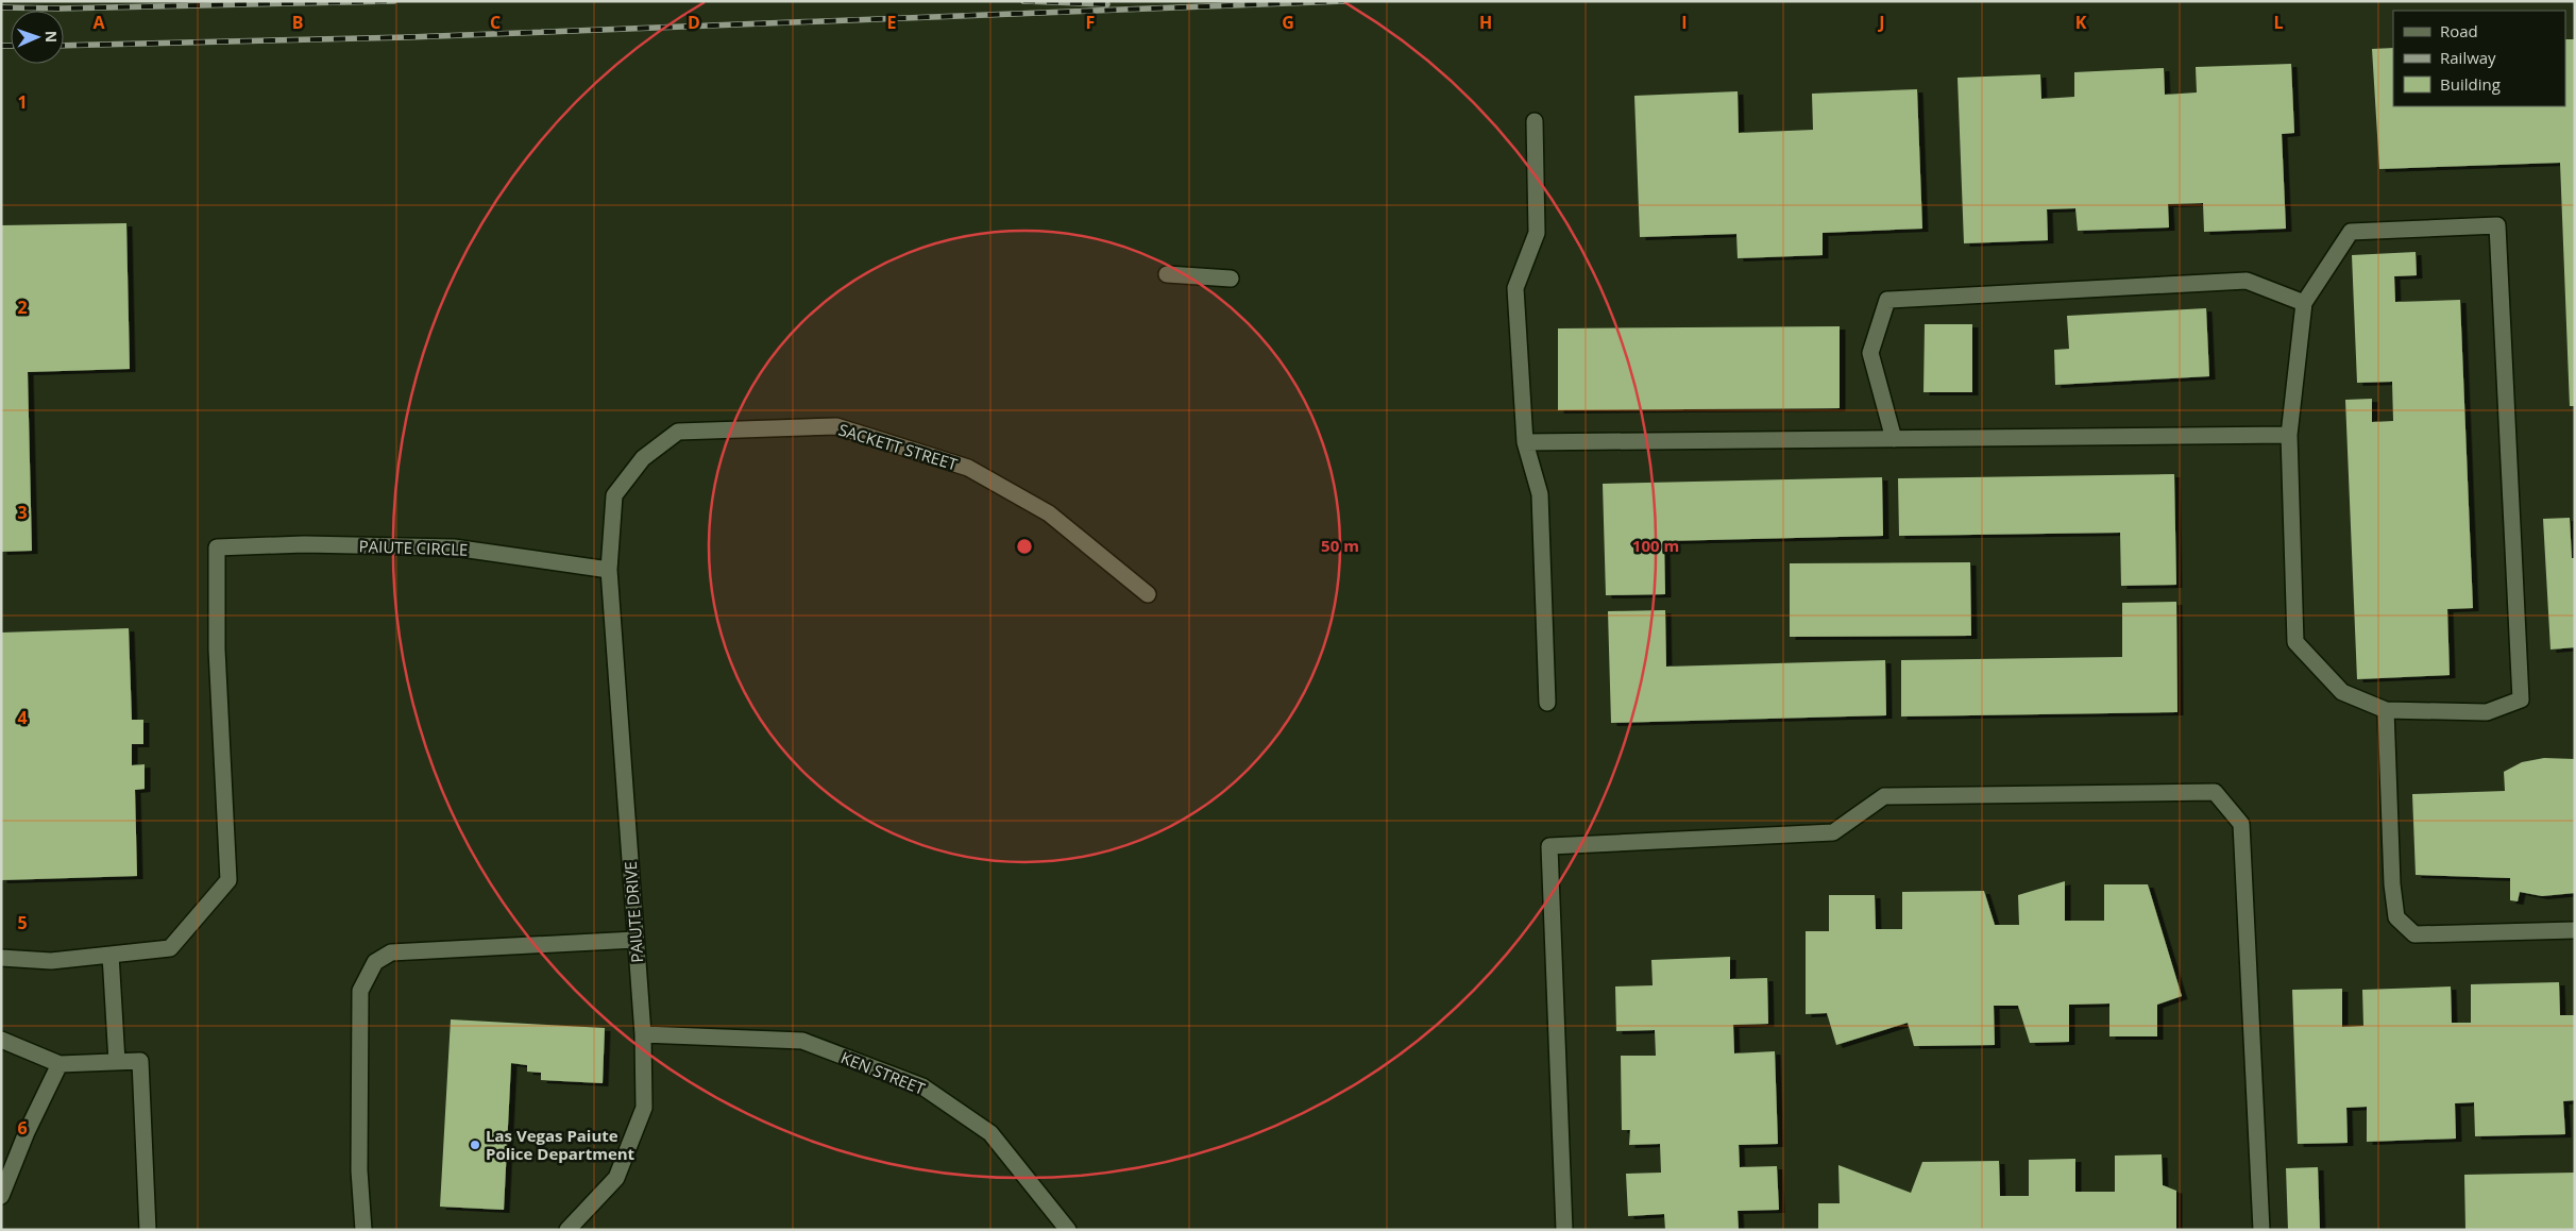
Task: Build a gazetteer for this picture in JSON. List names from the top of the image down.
{
  "streets": {
    "street": [
      "SACKETT STREET",
      "PAIUTE CIRCLE",
      "PAIUTE DRIVE",
      "KEN STREET"
    ]
  },
  "crossings": [
    ["SACKETT STREET", "PAIUTE CIRCLE"],
    ["SACKETT STREET", "PAIUTE DRIVE"],
    ["PAIUTE CIRCLE", "PAIUTE DRIVE"],
    ["PAIUTE DRIVE", "KEN STREET"]
  ],
  "places": ["Las Vegas Paiute Police Department"],
  "legend": ["Road", "Railway", "Building"],
  "north": "right",
  "grid": {
    "columns": [
      "A",
      "B",
      "C",
      "D",
      "E",
      "F",
      "G",
      "H",
      "I",
      "J",
      "K",
      "L"
    ],
    "rows": [
      "1",
      "2",
      "3",
      "4",
      "5",
      "6"
    ]
  },
  "rings": ["50 m", "100 m"]
}
